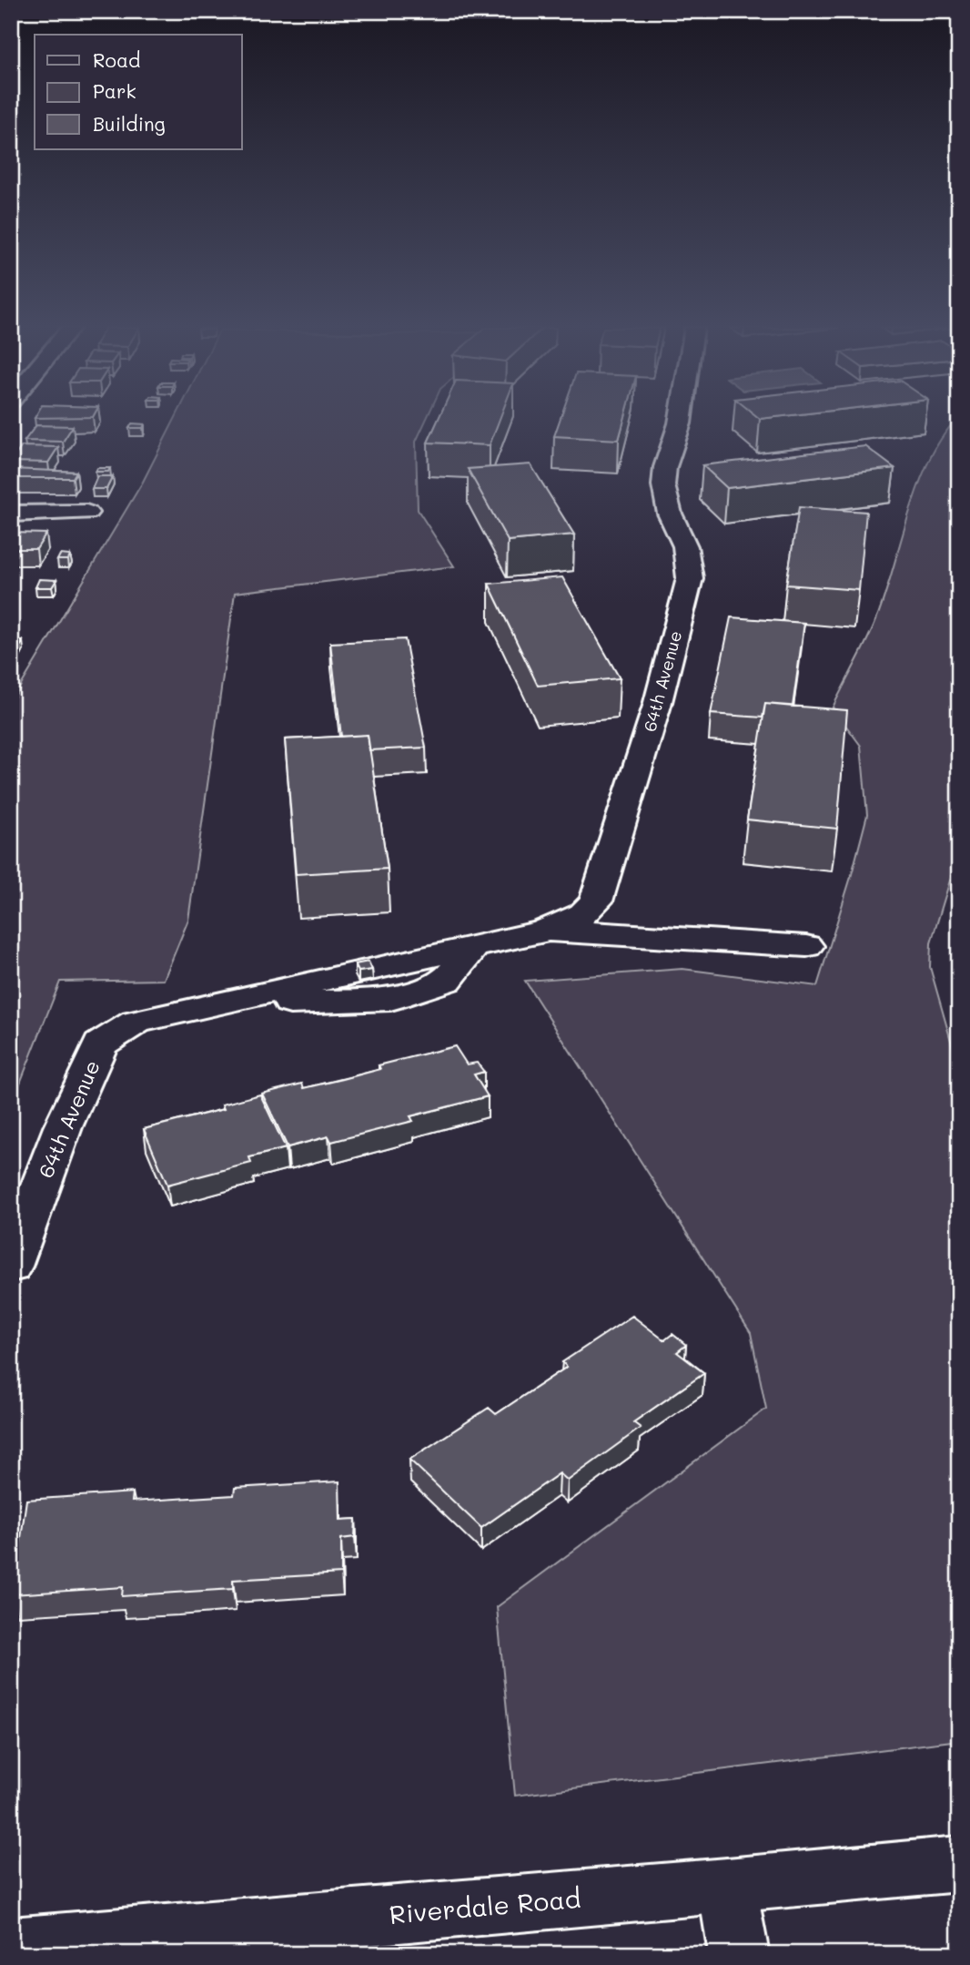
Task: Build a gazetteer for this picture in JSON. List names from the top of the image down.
{
  "streets": {
    "street": ["64th Avenue", "Riverdale Road"]
  },
  "legend": ["Road", "Park", "Building"]
}
